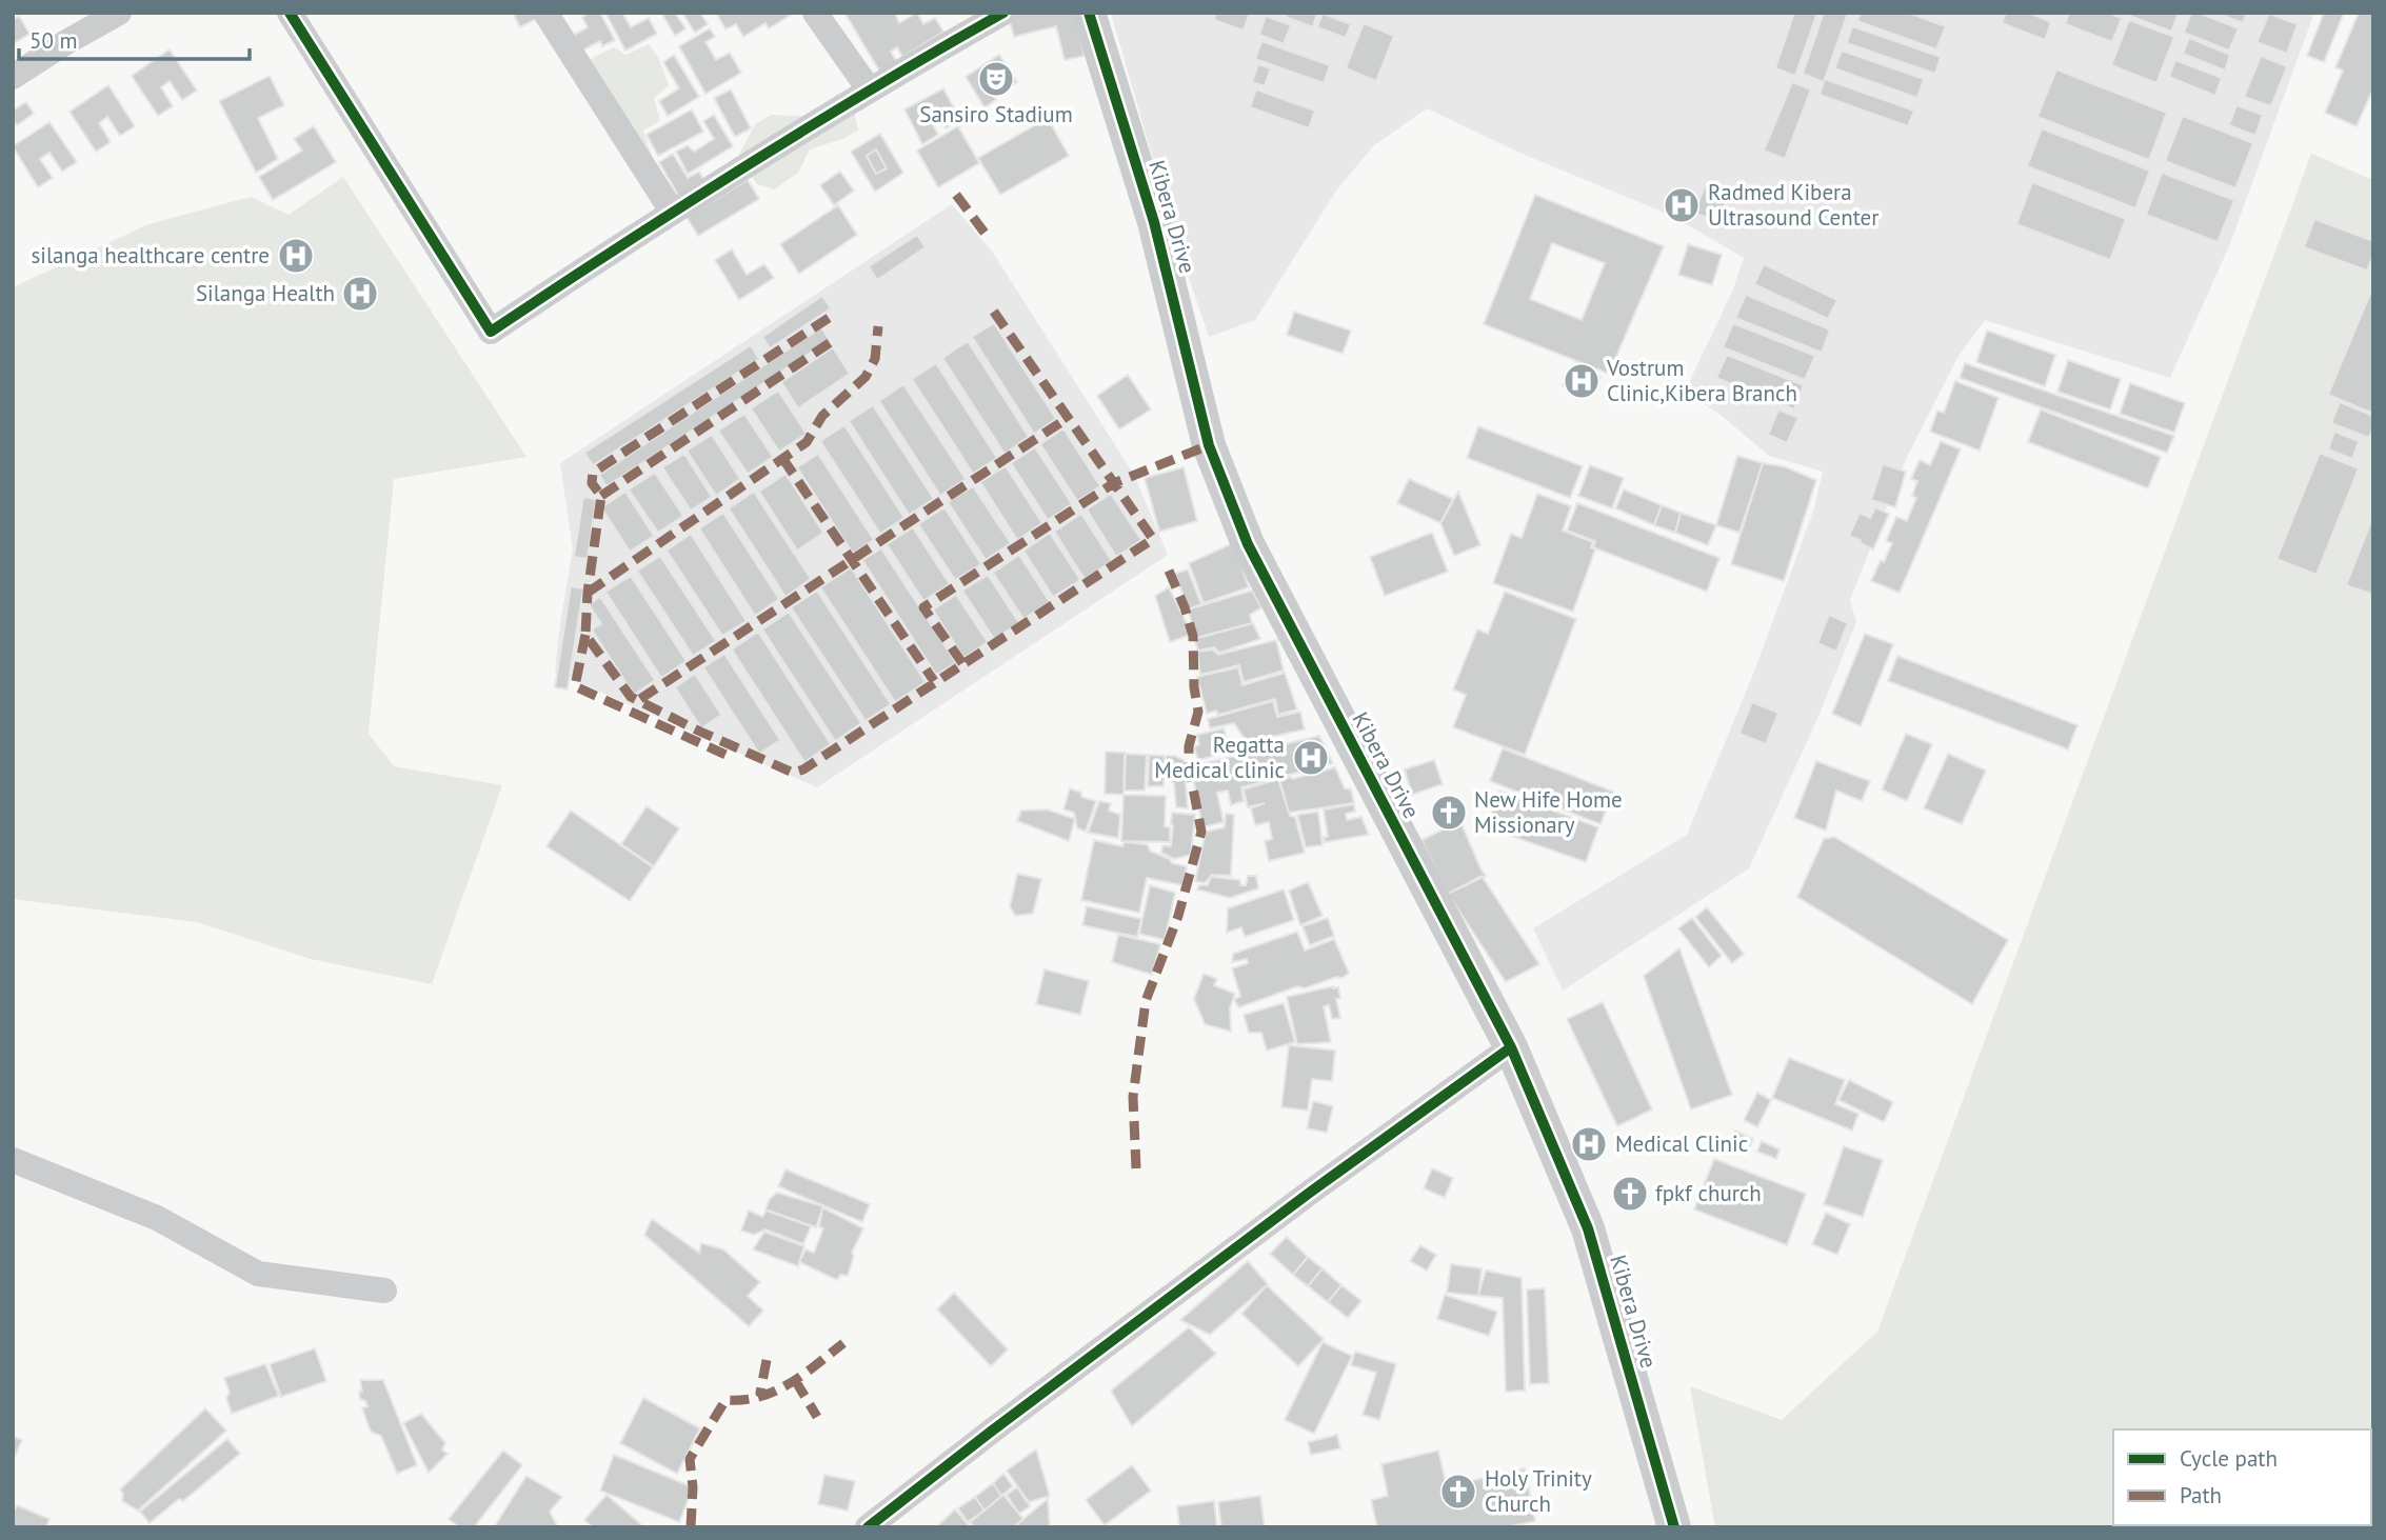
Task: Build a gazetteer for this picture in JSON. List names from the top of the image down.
{
  "streets": {
    "street": ["Kibera Drive"]
  },
  "places": {
    "theatre": ["Sansiro Stadium"],
    "hospital": [
      "Radmed Kibera Ultrasound Center",
      "silanga healthcare centre",
      "Silanga Health",
      "Vostrum Clinic,Kibera Branch",
      "Regatta Medical clinic",
      "Medical Clinic"
    ],
    "church": ["New Hife Home Missionary", "fpkf church", "Holy Trinity Church"]
  },
  "legend": ["Cycle path", "Path"],
  "scale_bar": "50 m"
}
